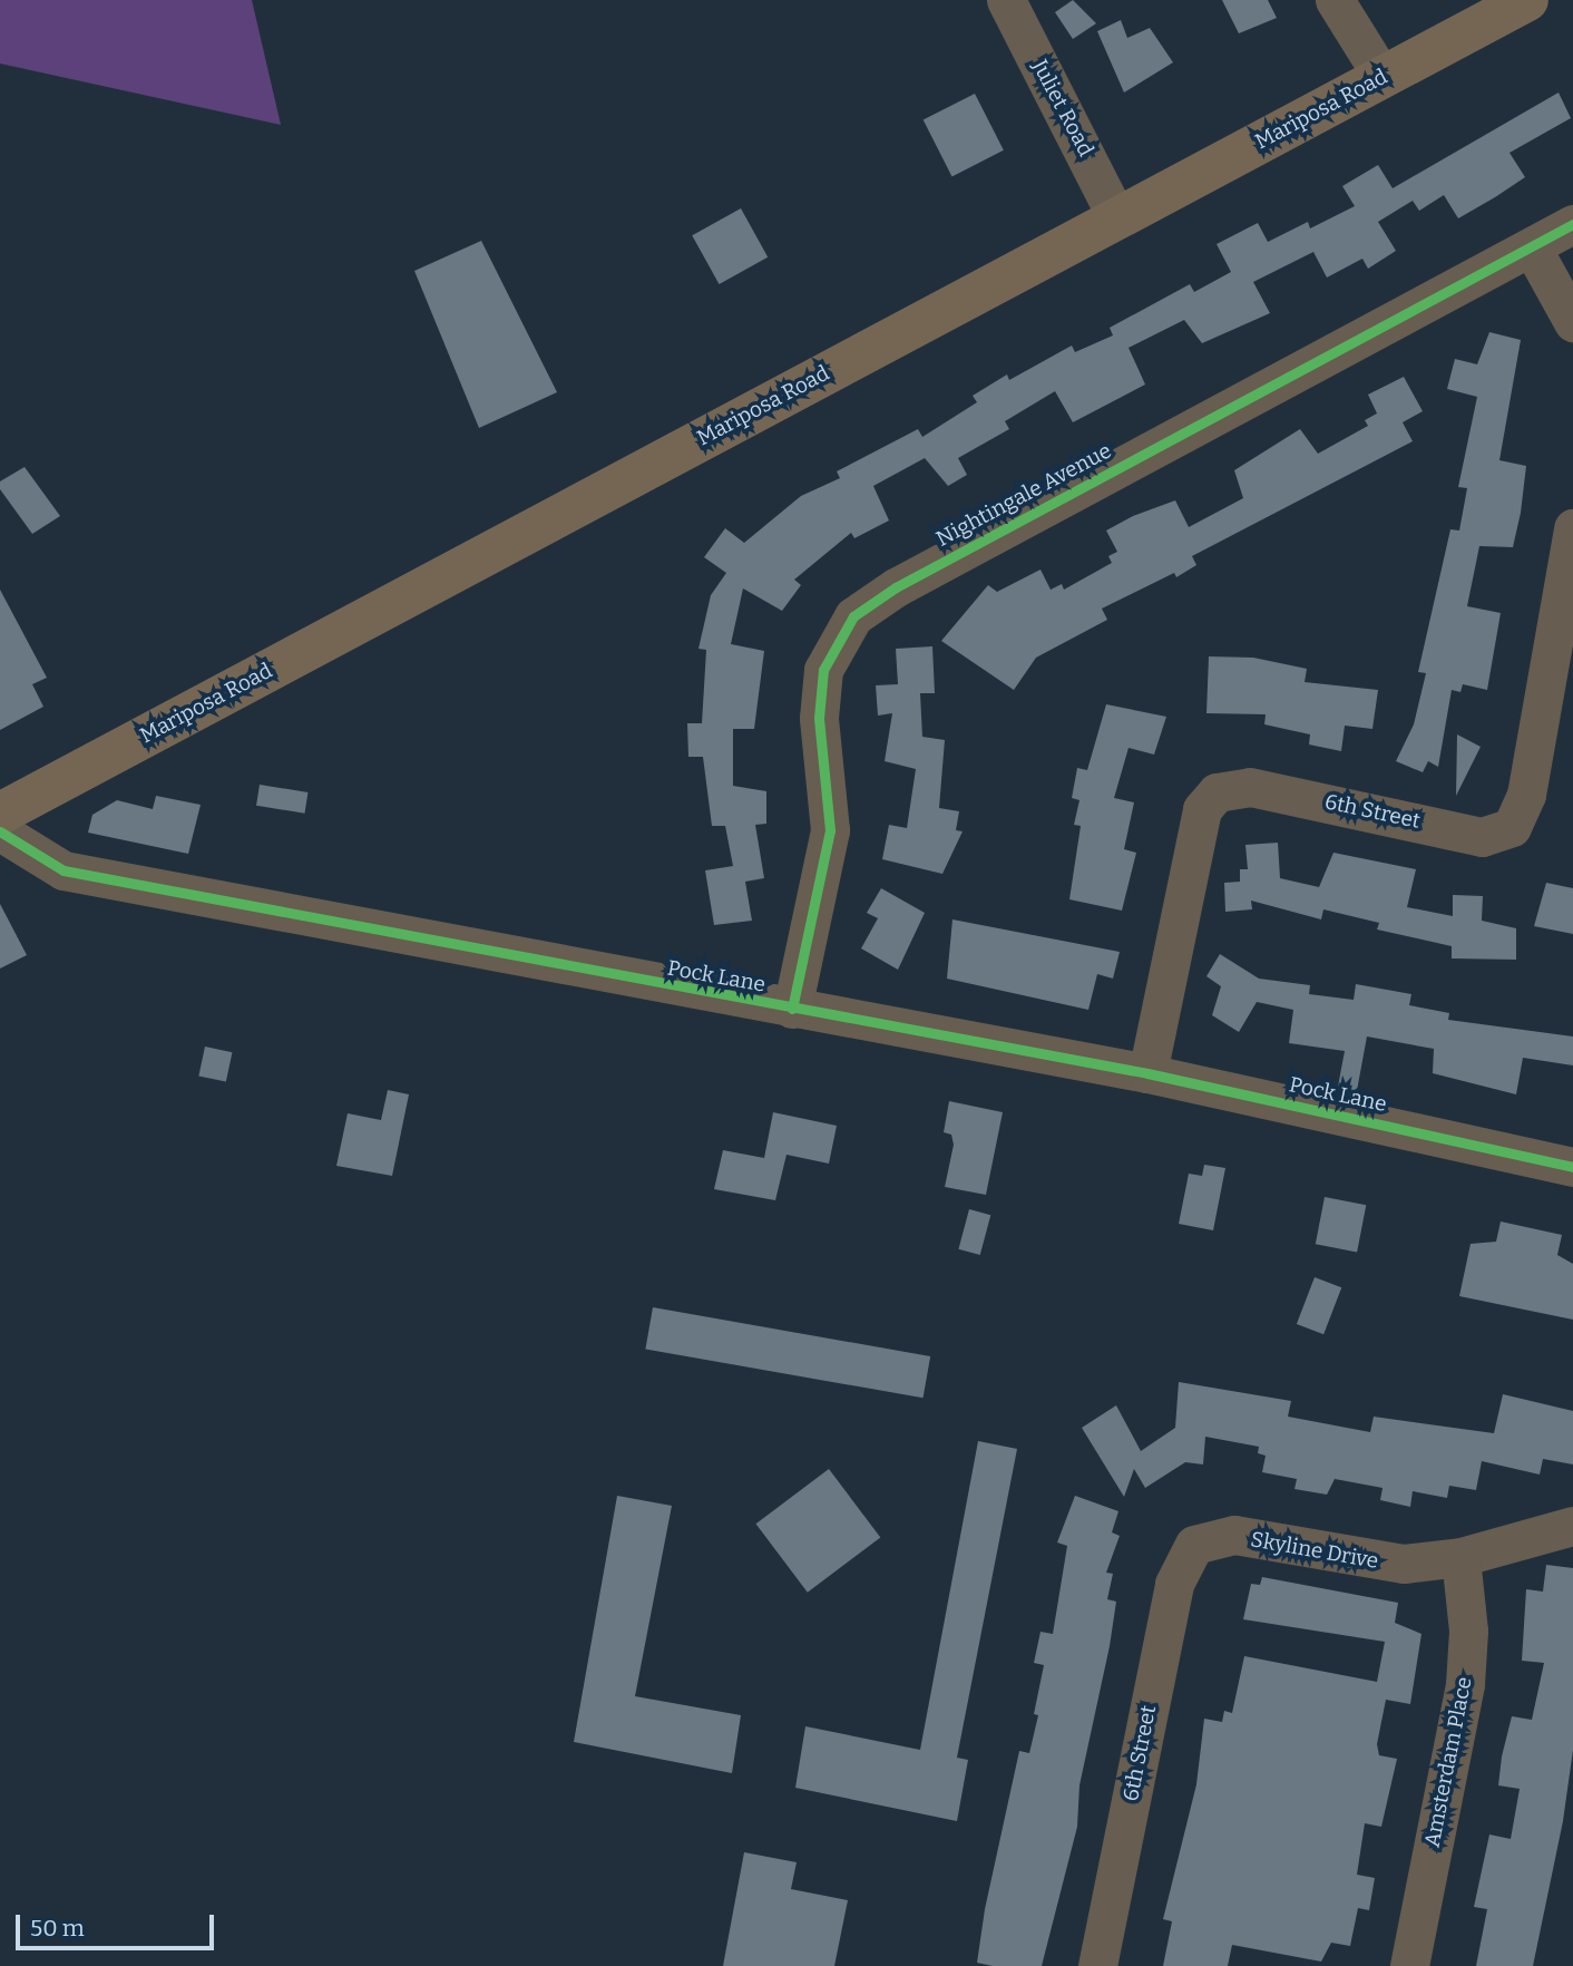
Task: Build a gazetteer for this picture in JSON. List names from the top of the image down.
{
  "streets": {
    "main road": ["Mariposa Road"],
    "street": [
      "Juliet Road",
      "Nightingale Avenue",
      "6th Street",
      "Pock Lane",
      "Skyline Drive",
      "Amsterdam Place"
    ]
  },
  "crossings": [
    ["Juliet Road", "Mariposa Road"],
    ["Nightingale Avenue", "Pock Lane"],
    ["6th Street", "Pock Lane"],
    ["6th Street", "Skyline Drive"],
    ["Skyline Drive", "Amsterdam Place"]
  ],
  "scale_bar": "50 m"
}
